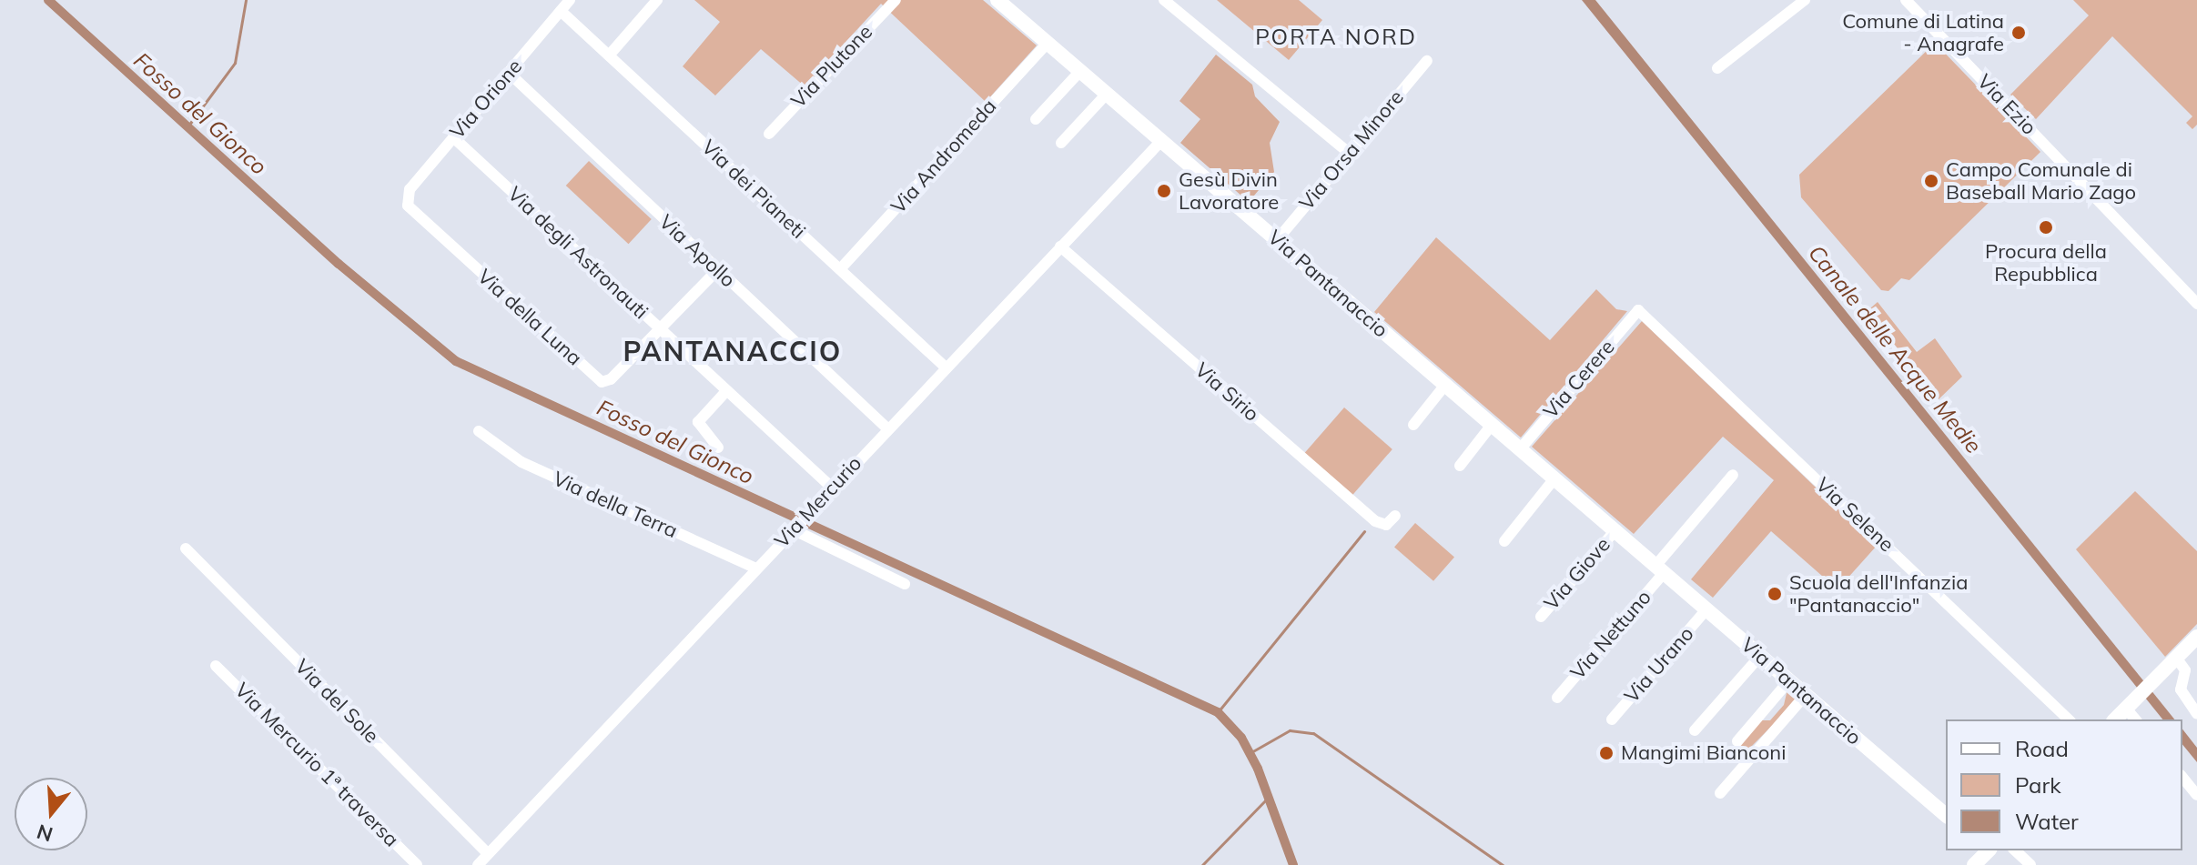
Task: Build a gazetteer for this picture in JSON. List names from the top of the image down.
{
  "streets": {
    "street": [
      "Via Plutone",
      "Via Orione",
      "Via Ezio",
      "Via Orsa Minore",
      "Via Andromeda",
      "Via dei Pianeti",
      "Via Apollo",
      "Via degli Astronauti",
      "Via Pantanaccio",
      "Via della Luna",
      "Via Cerere",
      "Via Sirio",
      "Via Mercurio",
      "Via della Terra",
      "Via Selene",
      "Via Giove",
      "Via Nettuno",
      "Via Urano",
      "Via del Sole",
      "Via Mercurio 1ª traversa"
    ]
  },
  "crossings": [
    ["Via Orione", "Via dei Pianeti"],
    ["Via Orione", "Via Apollo"],
    ["Via Orione", "Via degli Astronauti"],
    ["Via Orione", "Via della Luna"],
    ["Via Orsa Minore", "Via Pantanaccio"],
    ["Via Andromeda", "Via dei Pianeti"],
    ["Via Andromeda", "Via Pantanaccio"],
    ["Via dei Pianeti", "Via Mercurio"],
    ["Via Apollo", "Via della Luna"],
    ["Via Apollo", "Via Mercurio"],
    ["Via degli Astronauti", "Via della Luna"],
    ["Via degli Astronauti", "Via Mercurio"],
    ["Via Pantanaccio", "Via Cerere"],
    ["Via Pantanaccio", "Via Mercurio"],
    ["Via Pantanaccio", "Via Giove"],
    ["Via Pantanaccio", "Via Nettuno"],
    ["Via Pantanaccio", "Via Urano"],
    ["Via Cerere", "Via Selene"],
    ["Via Sirio", "Via Mercurio"],
    ["Via Mercurio", "Via della Terra"],
    ["Via Mercurio", "Via del Sole"]
  ],
  "districts": ["PORTA NORD", "PANTANACCIO"],
  "water": ["Fosso del Gionco", "Canale delle Acque Medie"],
  "places": [
    "Comune di Latina - Anagrafe",
    "Campo Comunale di Baseball Mario Zago",
    "Gesù Divin Lavoratore",
    "Procura della Repubblica",
    "Scuola dell'Infanzia \"Pantanaccio\"",
    "Mangimi Bianconi"
  ],
  "legend": ["Road", "Park", "Water"],
  "north": "bottom"
}
